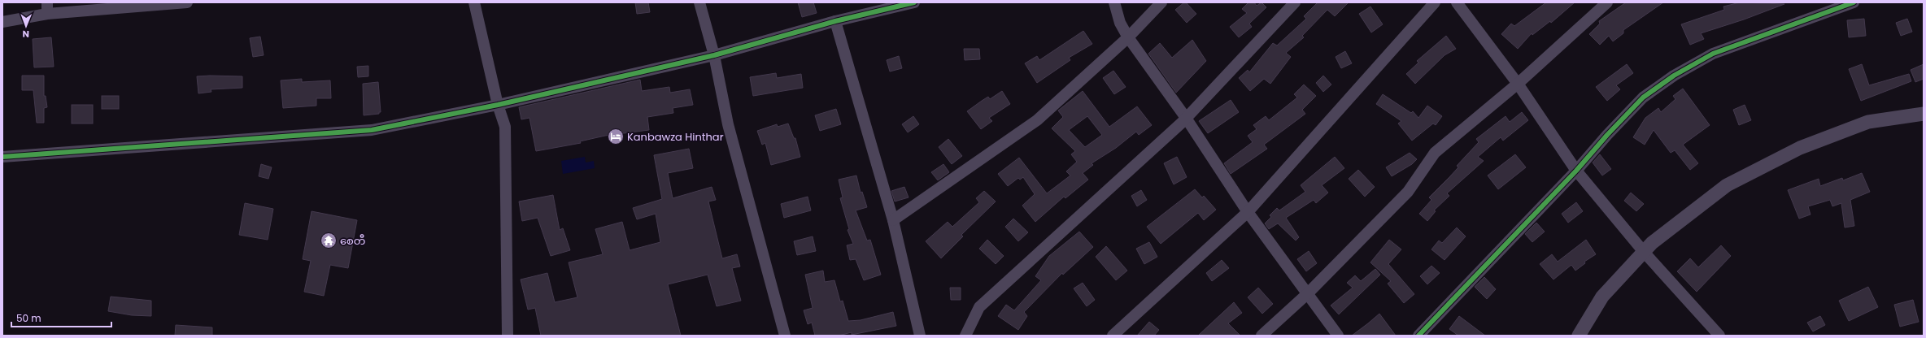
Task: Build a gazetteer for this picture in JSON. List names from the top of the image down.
{
  "places": {
    "hotel": ["Kanbawza Hinthar"],
    "temple": ["စေတီ"]
  },
  "scale_bar": "50 m",
  "north": "bottom"
}
